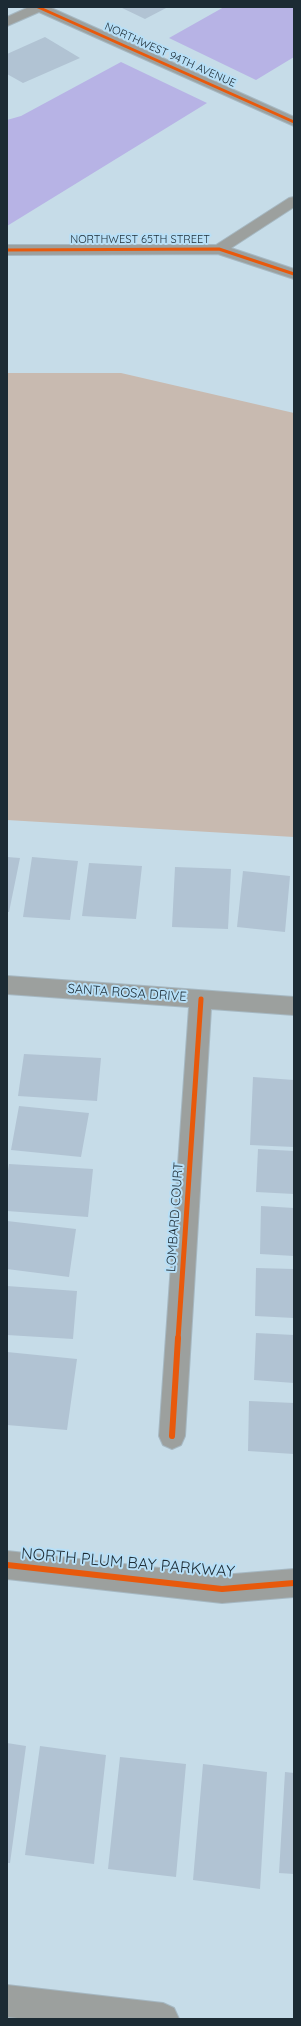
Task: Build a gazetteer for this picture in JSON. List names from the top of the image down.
{
  "streets": {
    "street": [
      "NORTHWEST 94TH AVENUE",
      "NORTHWEST 65TH STREET",
      "SANTA ROSA DRIVE",
      "LOMBARD COURT",
      "NORTH PLUM BAY PARKWAY"
    ]
  },
  "crossings": [
    ["SANTA ROSA DRIVE", "LOMBARD COURT"]
  ]
}
